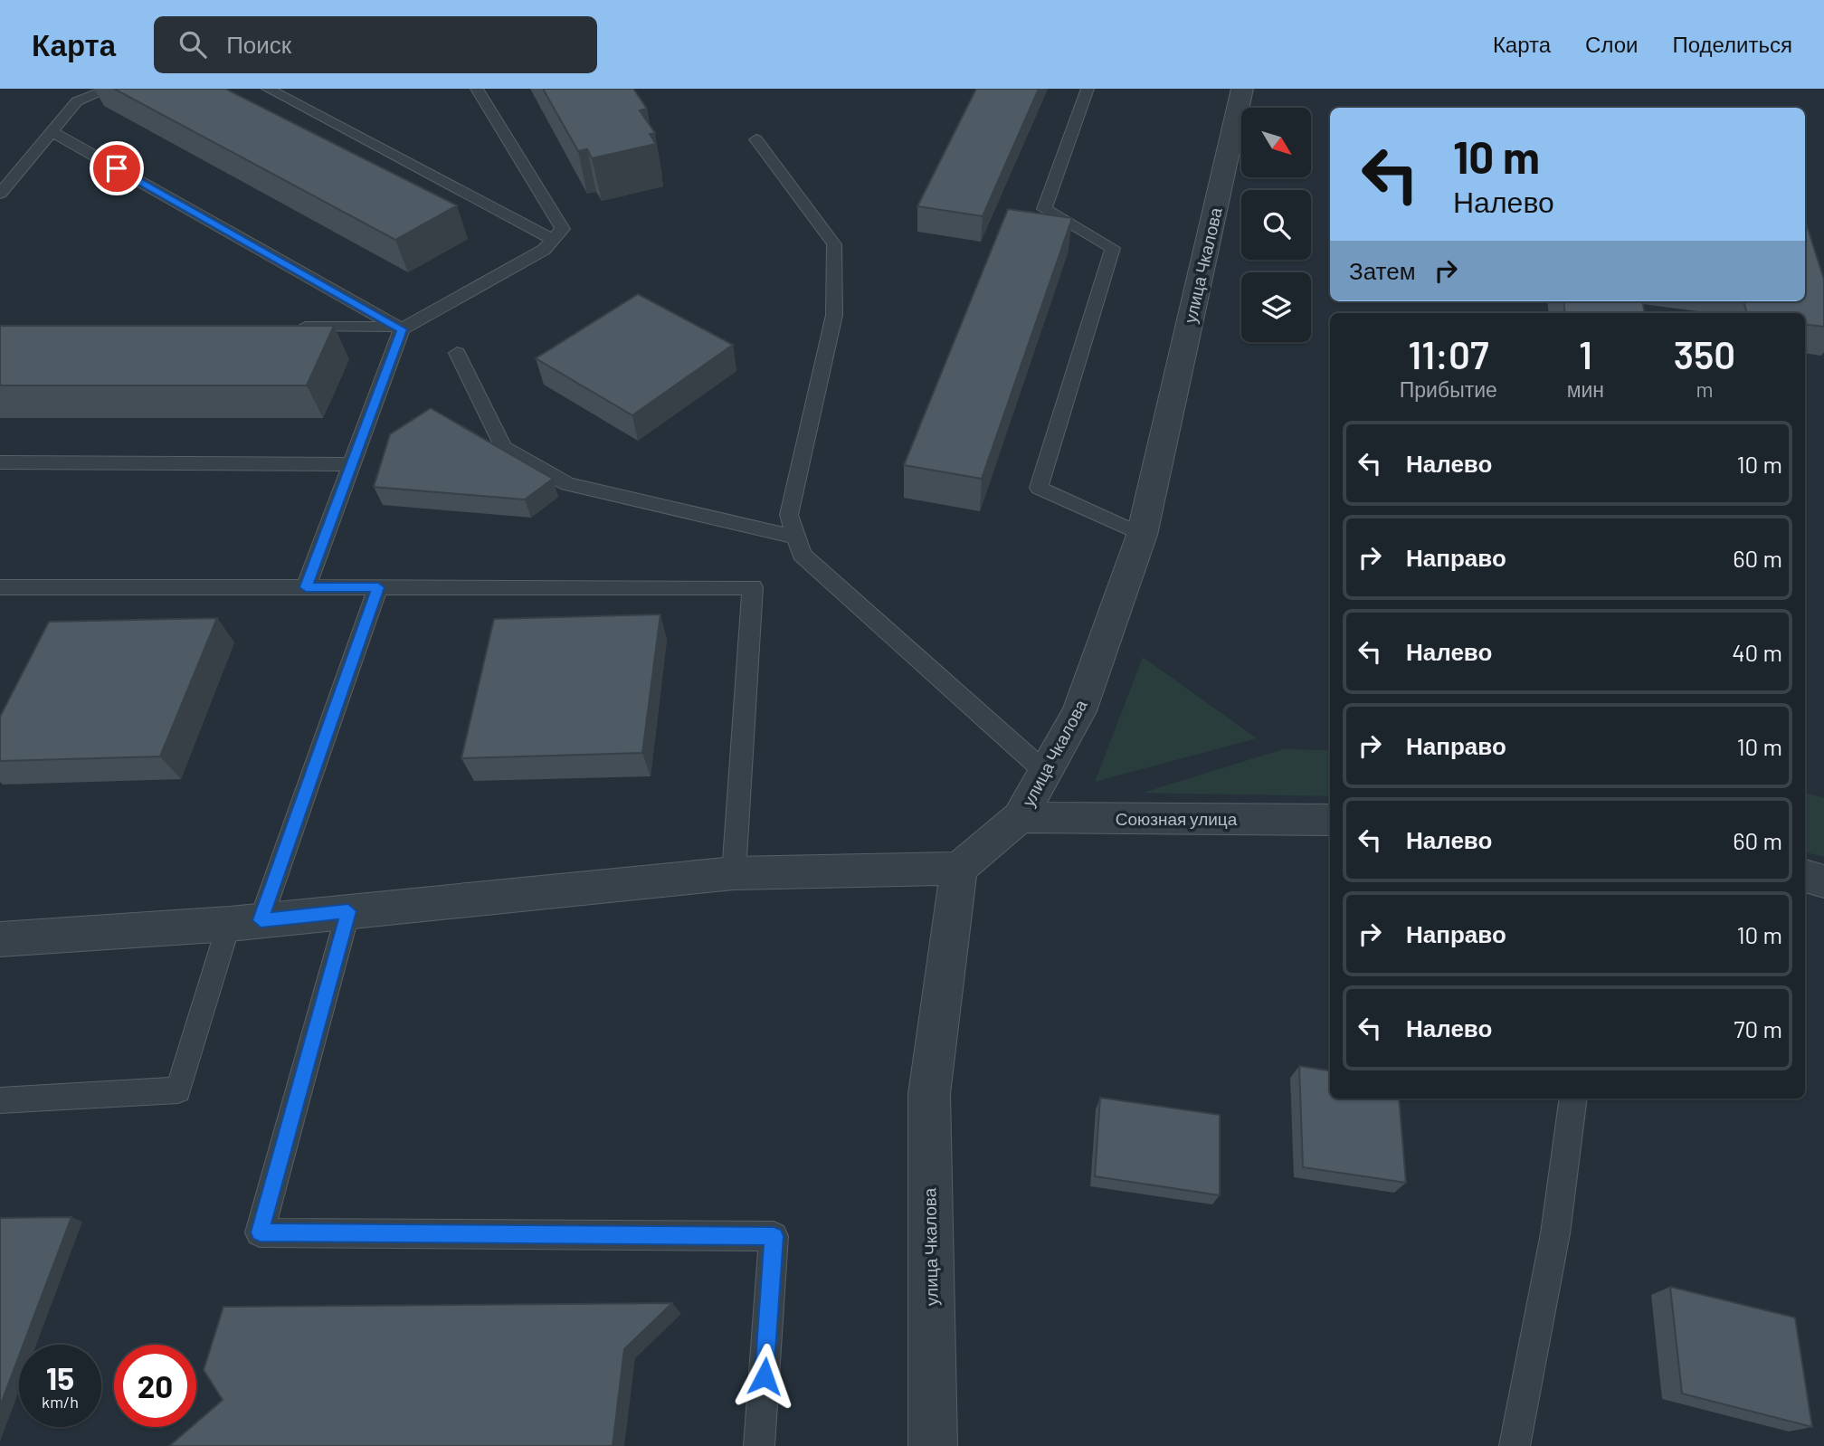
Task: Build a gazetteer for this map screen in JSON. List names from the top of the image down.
{
  "streets": {
    "street": ["улица Чкалова", "Союзная улица"]
  },
  "crossings": [
    ["улица Чкалова", "Союзная улица"]
  ],
  "north": "bottom right",
  "page": {
    "header": "Карта",
    "search": "Поиск",
    "nav": ["Карта", "Слои", "Поделиться"],
    "turn": ["10 m", "Налево"],
    "then": "Затем",
    "eta": [
      "11:07",
      "Прибытие",
      "1",
      "мин",
      "350",
      "m"
    ],
    "list": [
      {
        "name": "Налево",
        "value": "10 m"
      },
      {
        "name": "Направо",
        "value": "60 m"
      },
      {
        "name": "Налево",
        "value": "40 m"
      },
      {
        "name": "Направо",
        "value": "10 m"
      },
      {
        "name": "Налево",
        "value": "60 m"
      },
      {
        "name": "Направо",
        "value": "10 m"
      },
      {
        "name": "Налево",
        "value": "70 m"
      }
    ],
    "speed": "15 km/h",
    "limit": "20"
  }
}
